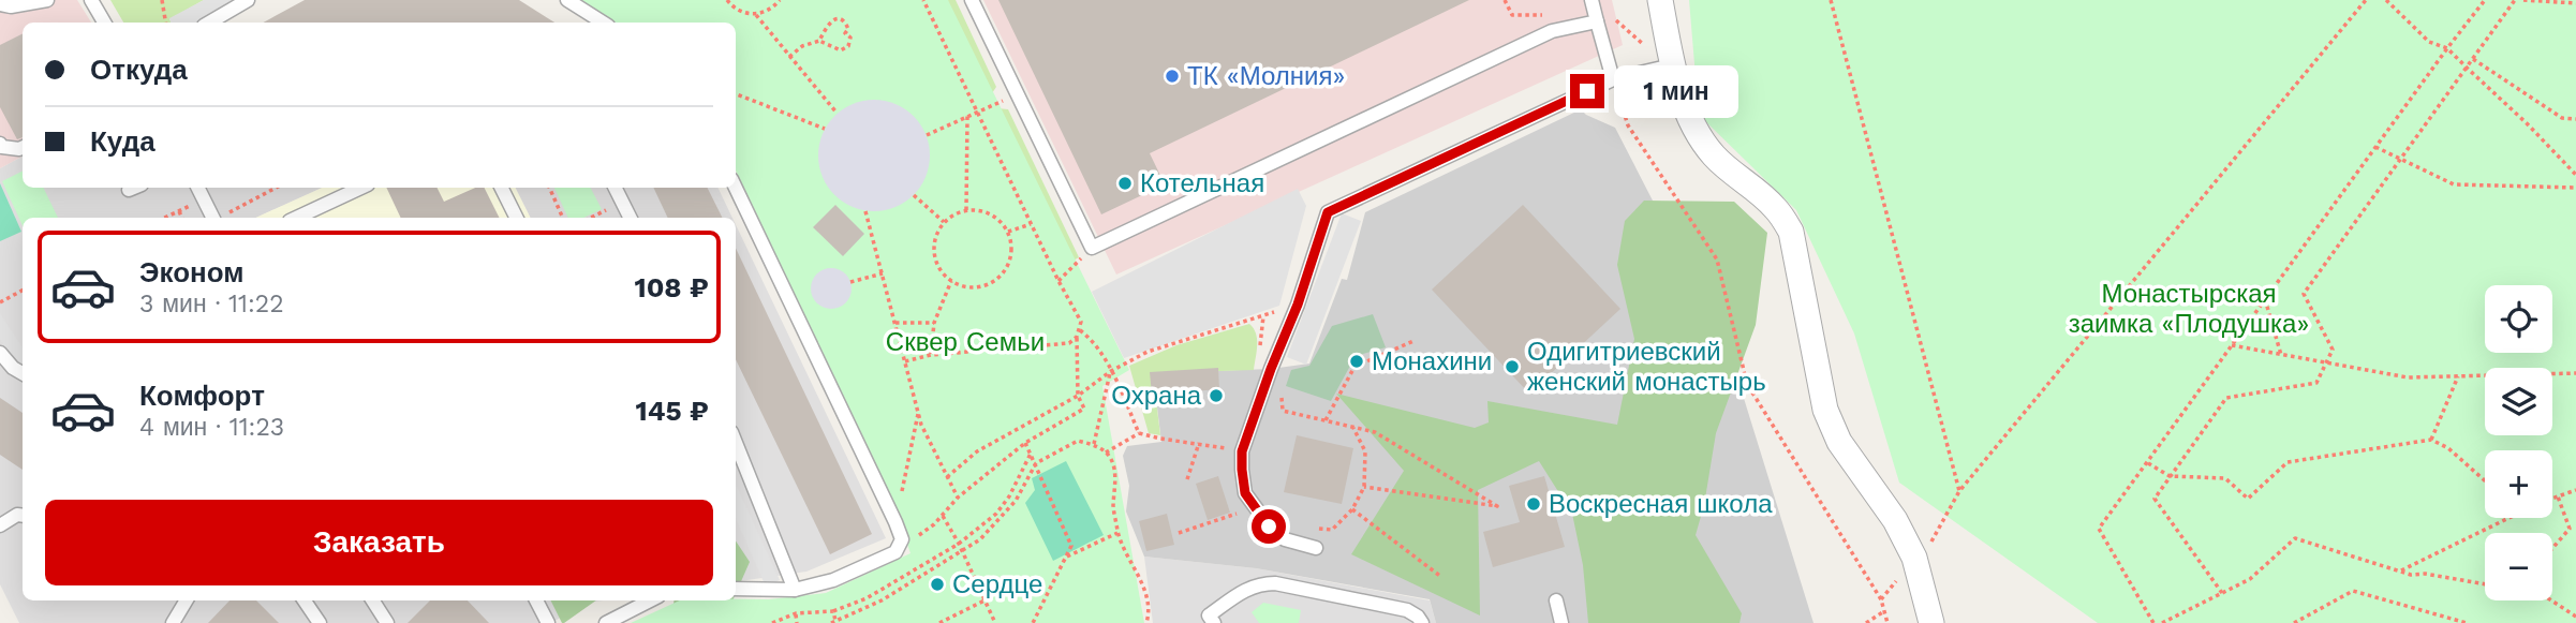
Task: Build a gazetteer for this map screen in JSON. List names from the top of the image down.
{
  "parks": ["Монастырская заимка «Плодушка»", "Сквер Семьи"],
  "places": [
    "ТК «Молния»",
    "Котельная",
    "Монахини",
    "Одигитриевский женский монастырь",
    "Охрана",
    "Воскресная школа",
    "Сердце"
  ],
  "page": {
    "banner": ["Откуда", "Куда"],
    "bubble": "1 мин",
    "list": [
      {
        "name": "Эконом",
        "note": "3 мин · 11:22",
        "value": "108 ₽"
      },
      {
        "name": "Комфорт",
        "note": "4 мин · 11:23",
        "value": "145 ₽"
      }
    ],
    "map_buttons": ["+", "−"],
    "buttons": "Заказать"
  }
}
